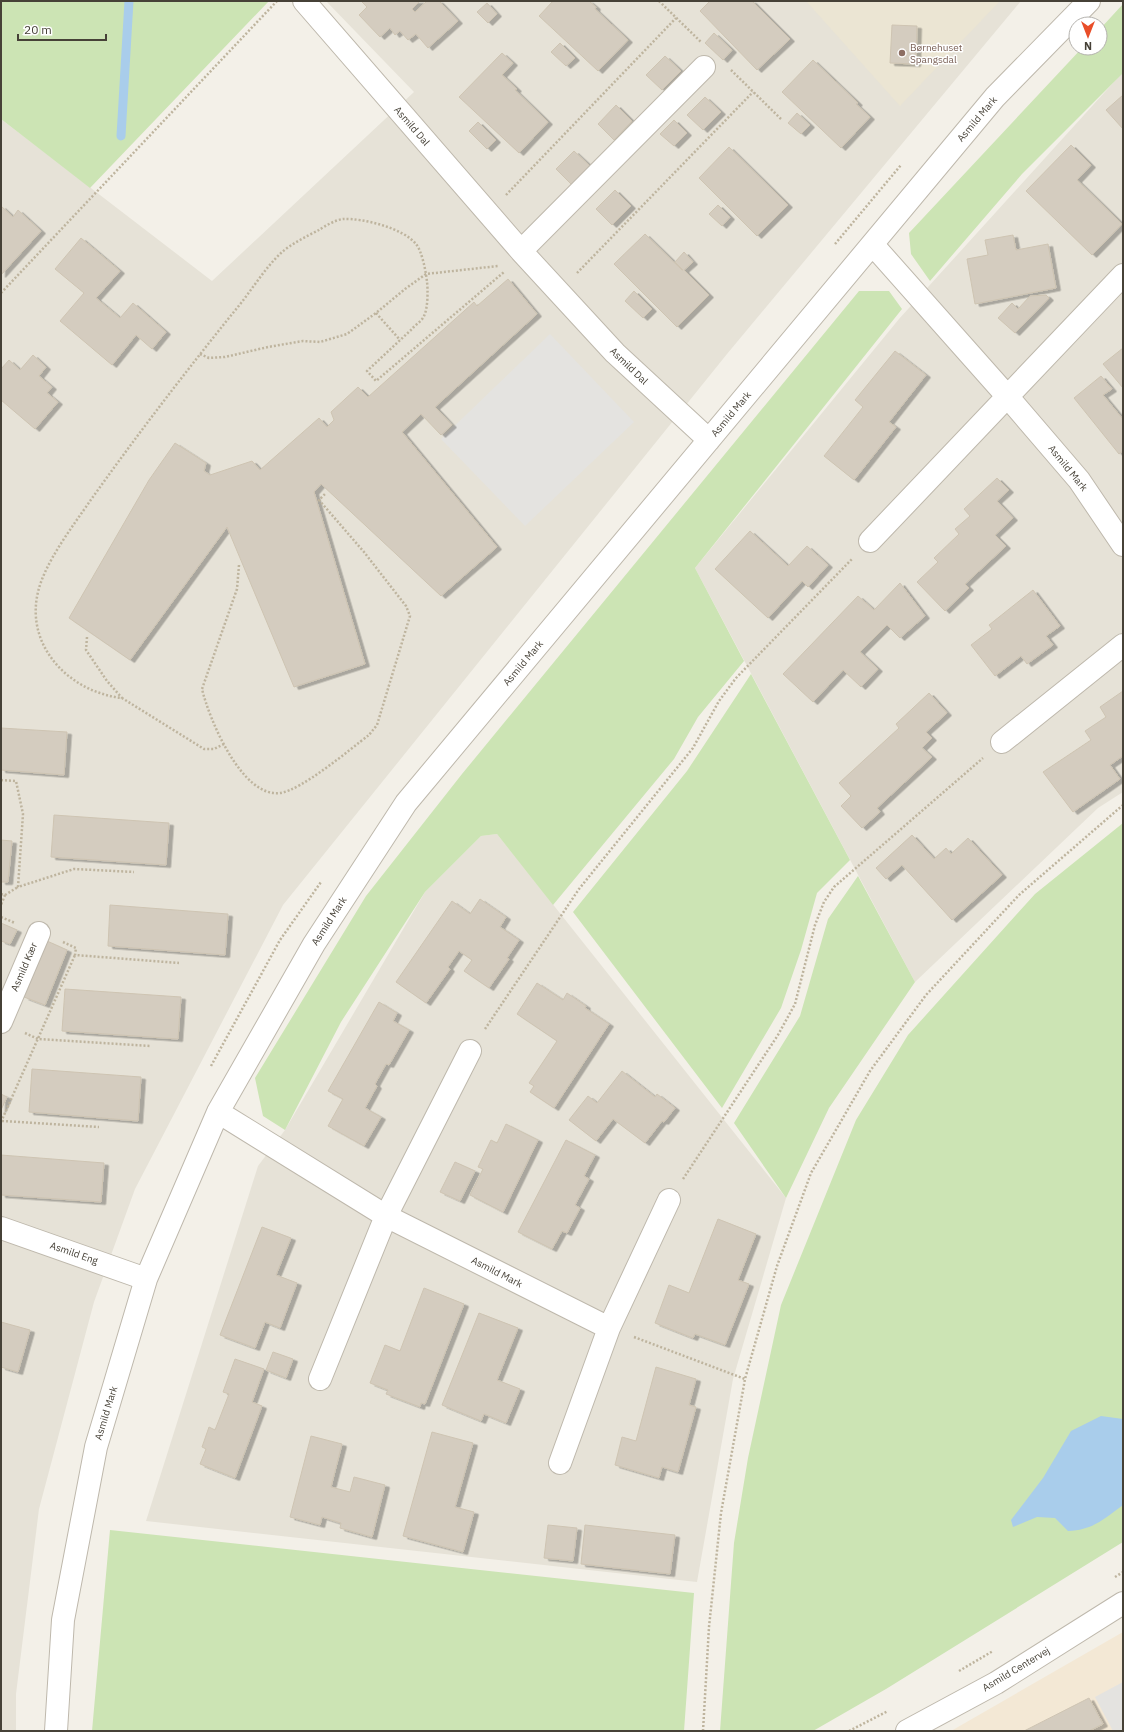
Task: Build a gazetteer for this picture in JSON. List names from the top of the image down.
{
  "streets": {
    "street": [
      "Asmild Mark",
      "Asmild Dal",
      "Asmild Kær",
      "Asmild Eng",
      "Asmild Centervej"
    ]
  },
  "crossings": [
    ["Asmild Mark", "Asmild Dal"],
    ["Asmild Mark", "Asmild Eng"]
  ],
  "places": ["Børnehuset Spangsdal"],
  "scale_bar": "20 m",
  "north": "bottom"
}
